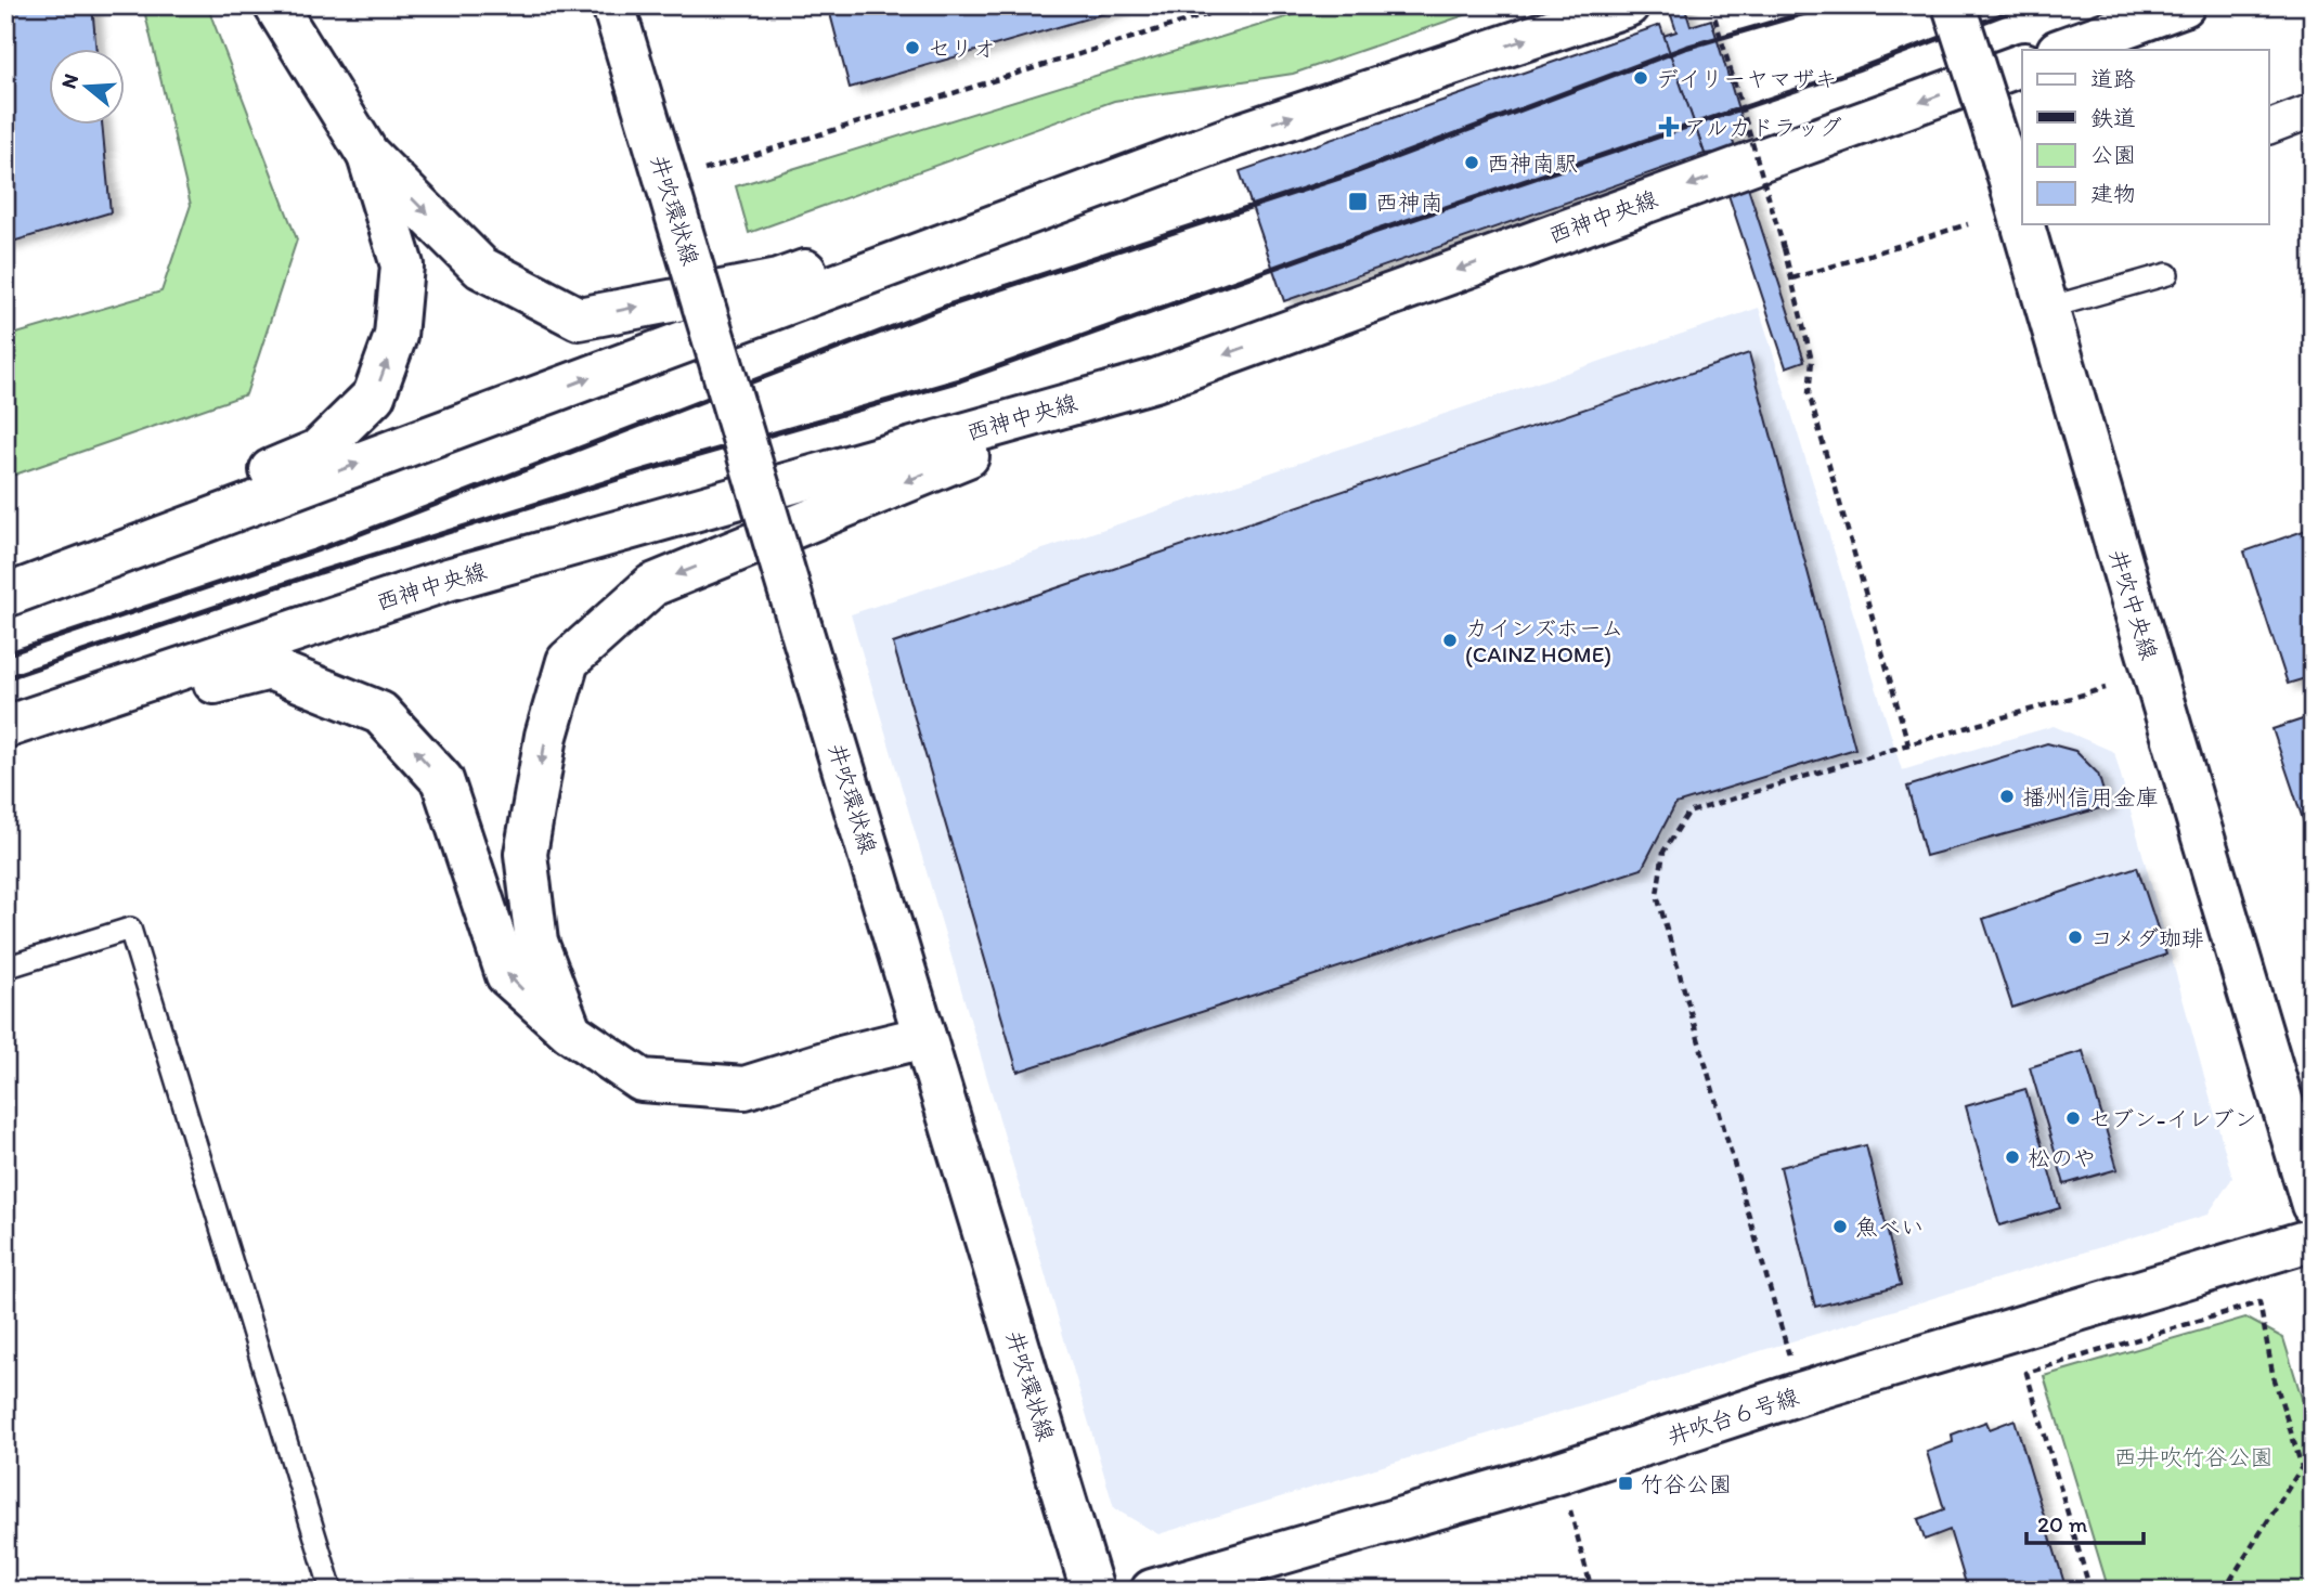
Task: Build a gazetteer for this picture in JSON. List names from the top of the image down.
{
  "streets": {
    "street": [
      "井吹環状線",
      "西神中央線",
      "井吹中央線",
      "井吹台６号線"
    ]
  },
  "parks": ["西井吹竹谷公園"],
  "places": {
    "other": [
      "セリオ",
      "デイリーヤマザキ",
      "西神南駅",
      "カインズホーム (CAINZ HOME)",
      "播州信用金庫",
      "コメダ珈琲",
      "セブン-イレブン",
      "松のや",
      "魚べい"
    ],
    "health": ["アルカドラッグ"],
    "transit": ["西神南", "竹谷公園"]
  },
  "legend": [
    "道路",
    "鉄道",
    "公園",
    "建物"
  ],
  "scale_bar": "20 m",
  "north": "left"
}
